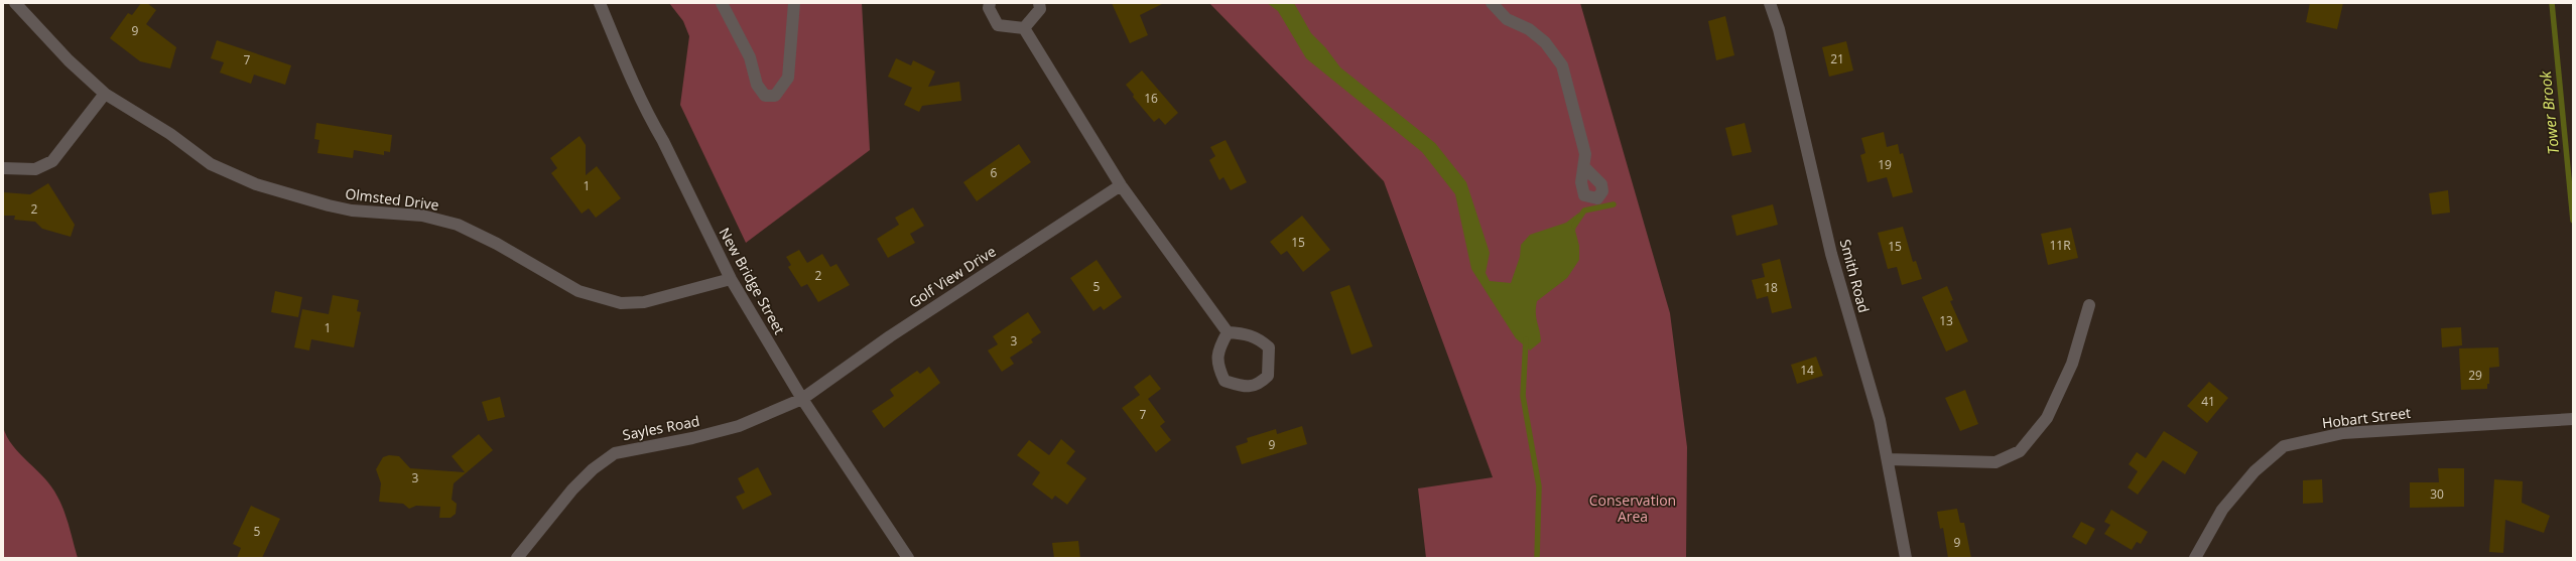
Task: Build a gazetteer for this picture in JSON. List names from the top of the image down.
{
  "streets": {
    "street": [
      "Olmsted Drive",
      "Smith Road",
      "Golf View Drive",
      "New Bridge Street",
      "Hobart Street",
      "Sayles Road"
    ]
  },
  "crossings": [
    ["Olmsted Drive", "New Bridge Street"],
    ["Golf View Drive", "New Bridge Street"],
    ["Golf View Drive", "Sayles Road"],
    ["New Bridge Street", "Sayles Road"]
  ],
  "water": ["Tower Brook"],
  "parks": ["Conservation Area"],
  "house_numbers": [
    "9",
    "21",
    "7",
    "16",
    "19",
    "6",
    "1",
    "2",
    "15",
    "11R",
    "15",
    "2",
    "5",
    "18",
    "13",
    "1",
    "3",
    "14",
    "29",
    "41",
    "7",
    "9",
    "3",
    "30",
    "5",
    "9"
  ]
}
